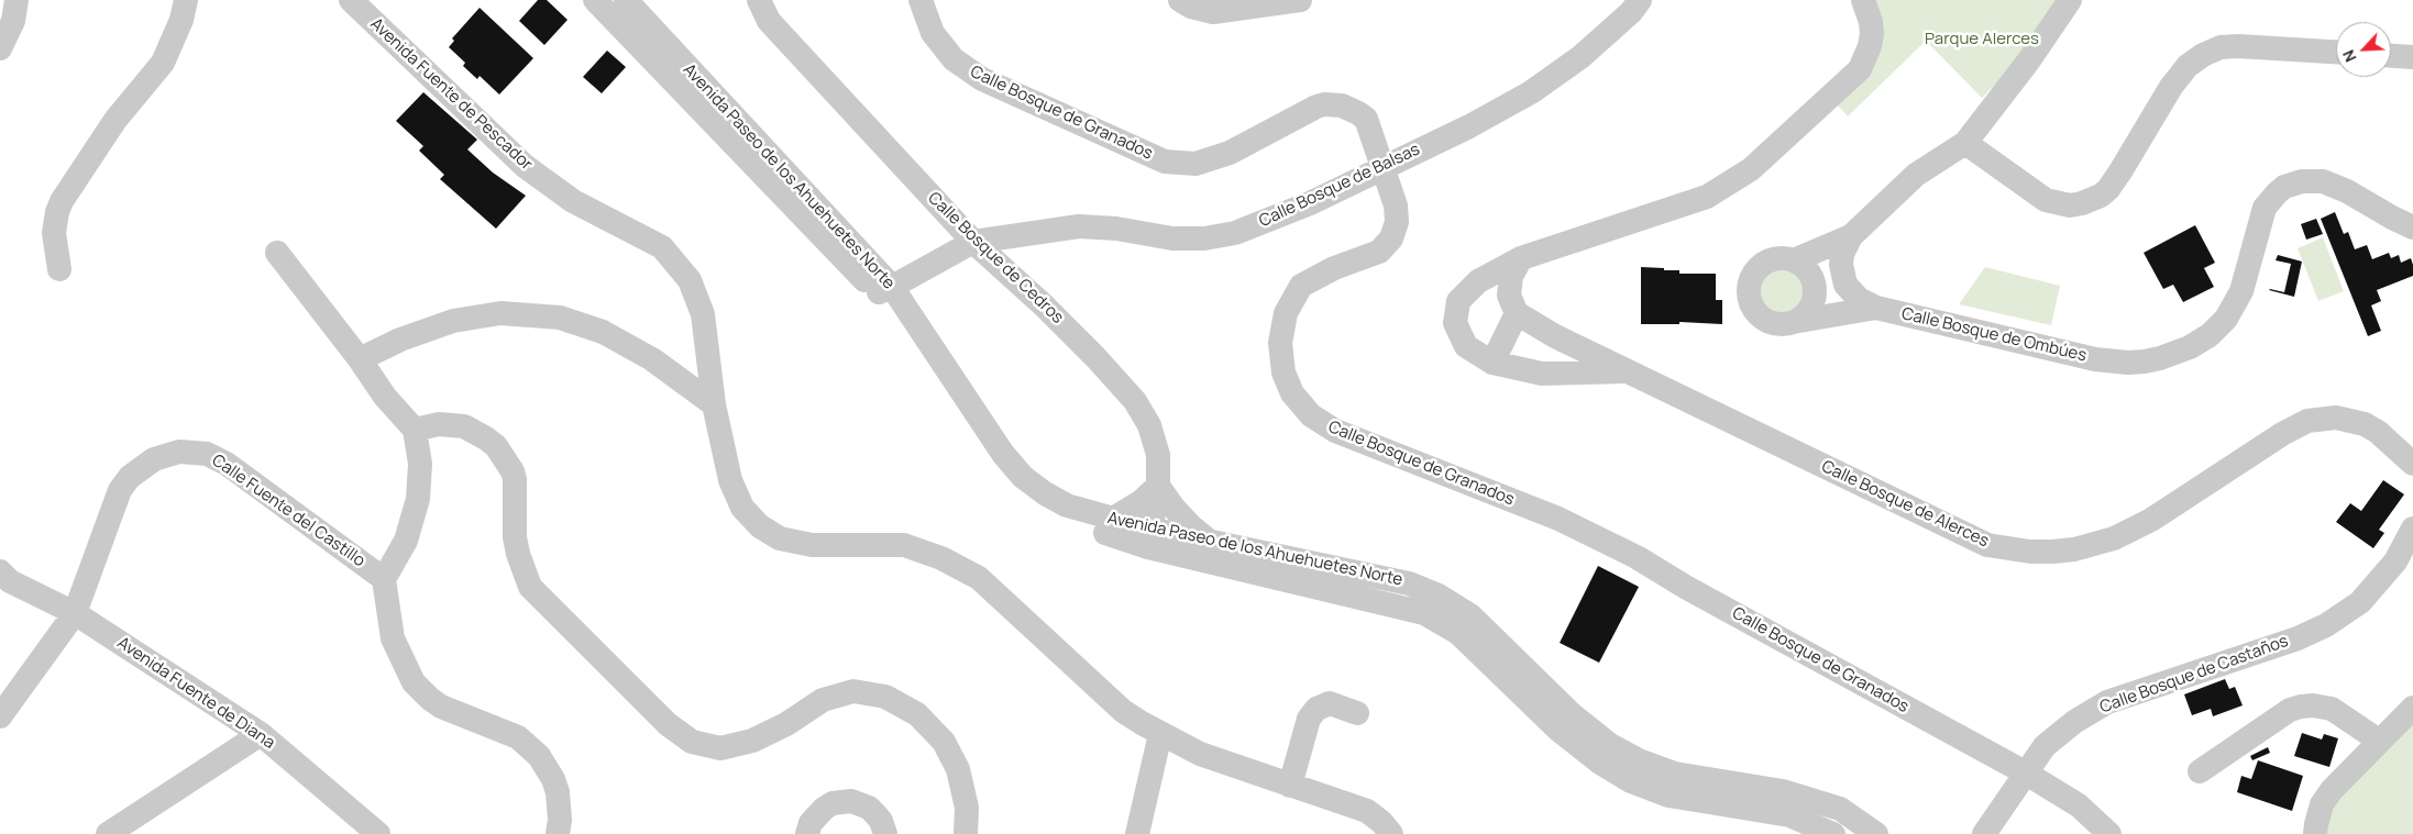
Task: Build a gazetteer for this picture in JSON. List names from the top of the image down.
{
  "streets": {
    "street": [
      "Avenida Fuente de Pescador",
      "Calle Bosque de Granados",
      "Avenida Paseo de los Ahuehuetes Norte",
      "Calle Bosque de Balsas",
      "Calle Bosque de Cedros",
      "Calle Bosque de Ombúes",
      "Calle Bosque de Alerces",
      "Calle Fuente del Castillo",
      "Calle Bosque de Castaños",
      "Avenida Fuente de Diana"
    ]
  },
  "crossings": [
    ["Calle Bosque de Granados", "Calle Bosque de Balsas"],
    ["Calle Bosque de Granados", "Calle Bosque de Castaños"],
    ["Avenida Paseo de los Ahuehuetes Norte", "Calle Bosque de Balsas"],
    ["Avenida Paseo de los Ahuehuetes Norte", "Calle Bosque de Cedros"],
    ["Calle Bosque de Balsas", "Calle Bosque de Cedros"],
    ["Calle Fuente del Castillo", "Avenida Fuente de Diana"]
  ],
  "parks": ["Parque Alerces"],
  "north": "bottom left"
}
